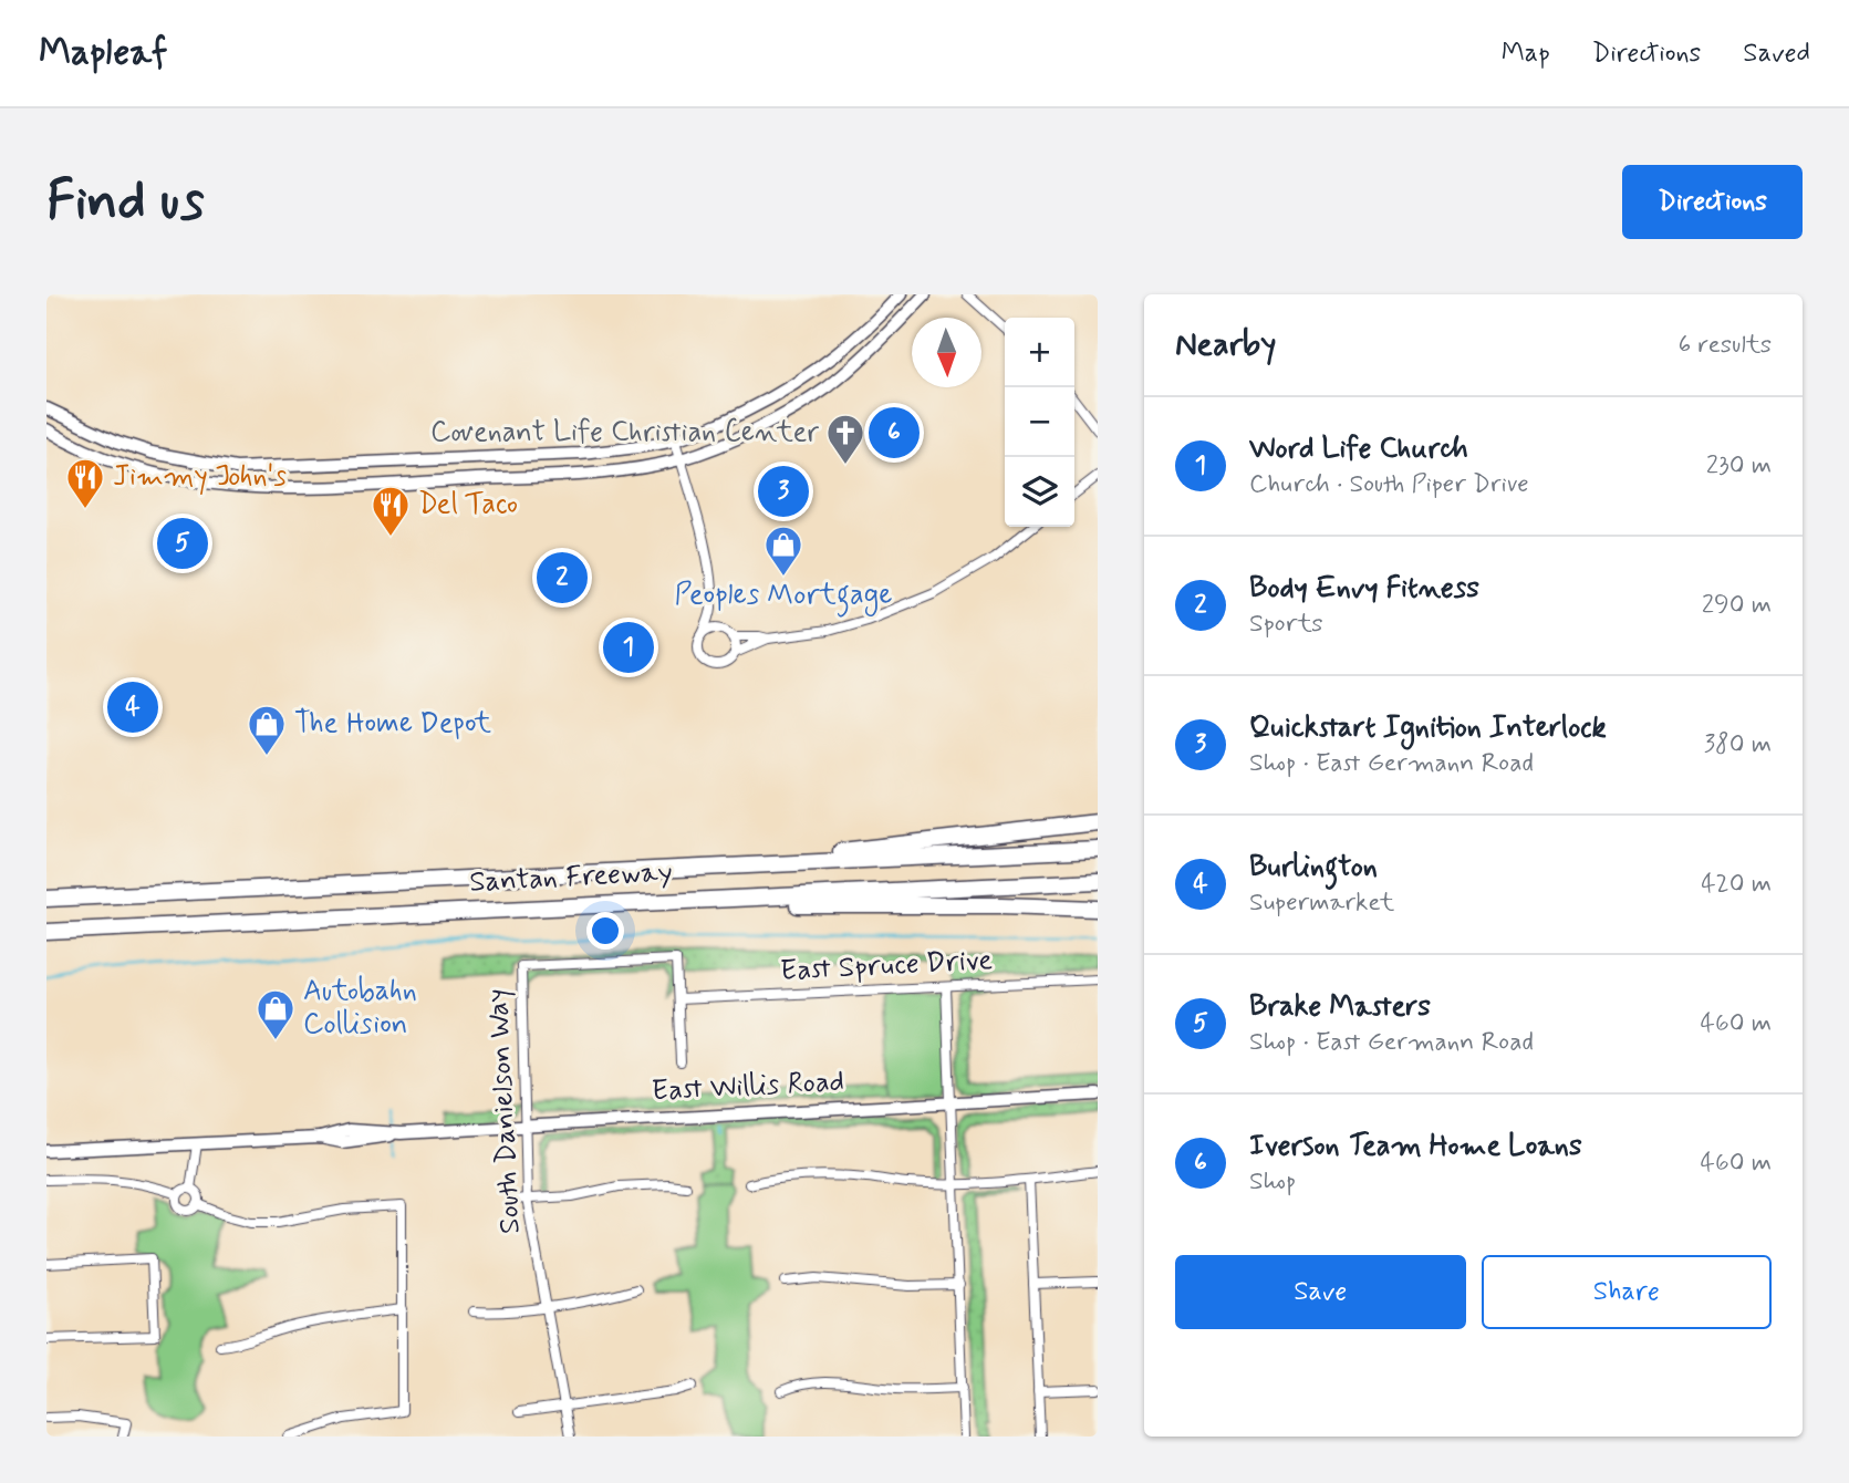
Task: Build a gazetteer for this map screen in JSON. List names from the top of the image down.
{
  "streets": {
    "highway": ["Santan Freeway"],
    "main road": ["East Willis Road"],
    "street": ["East Spruce Drive", "South Danielson Way"]
  },
  "crossings": [
    ["East Spruce Drive", "South Danielson Way"],
    ["East Willis Road", "South Danielson Way"]
  ],
  "places": {
    "church": ["Covenant Life Christian Center"],
    "restaurant": ["Jimmy John's", "Del Taco"],
    "shop": ["Peoples Mortgage", "The Home Depot", "Autobahn Collision"]
  },
  "north": "bottom",
  "page": {
    "header": "Mapleaf",
    "nav": ["Map", "Directions", "Saved"],
    "buttons": [
      "Directions",
      ["Save", "Share"]
    ],
    "title": "Find us",
    "heading": ["Nearby", "6 results"],
    "map_buttons": ["+", "−"],
    "list": [
      {
        "mark": "1",
        "name": "Word Life Church",
        "note": "Church · South Piper Drive",
        "value": "230 m"
      },
      {
        "mark": "2",
        "name": "Body Envy Fitness",
        "note": "Sports",
        "value": "290 m"
      },
      {
        "mark": "3",
        "name": "Quickstart Ignition Interlock",
        "note": "Shop · East Germann Road",
        "value": "380 m"
      },
      {
        "mark": "4",
        "name": "Burlington",
        "note": "Supermarket",
        "value": "420 m"
      },
      {
        "mark": "5",
        "name": "Brake Masters",
        "note": "Shop · East Germann Road",
        "value": "460 m"
      },
      {
        "mark": "6",
        "name": "Iverson Team Home Loans",
        "note": "Shop",
        "value": "460 m"
      }
    ],
    "pins": [
      "6",
      "3",
      "5",
      "2",
      "1",
      "4"
    ]
  }
}
